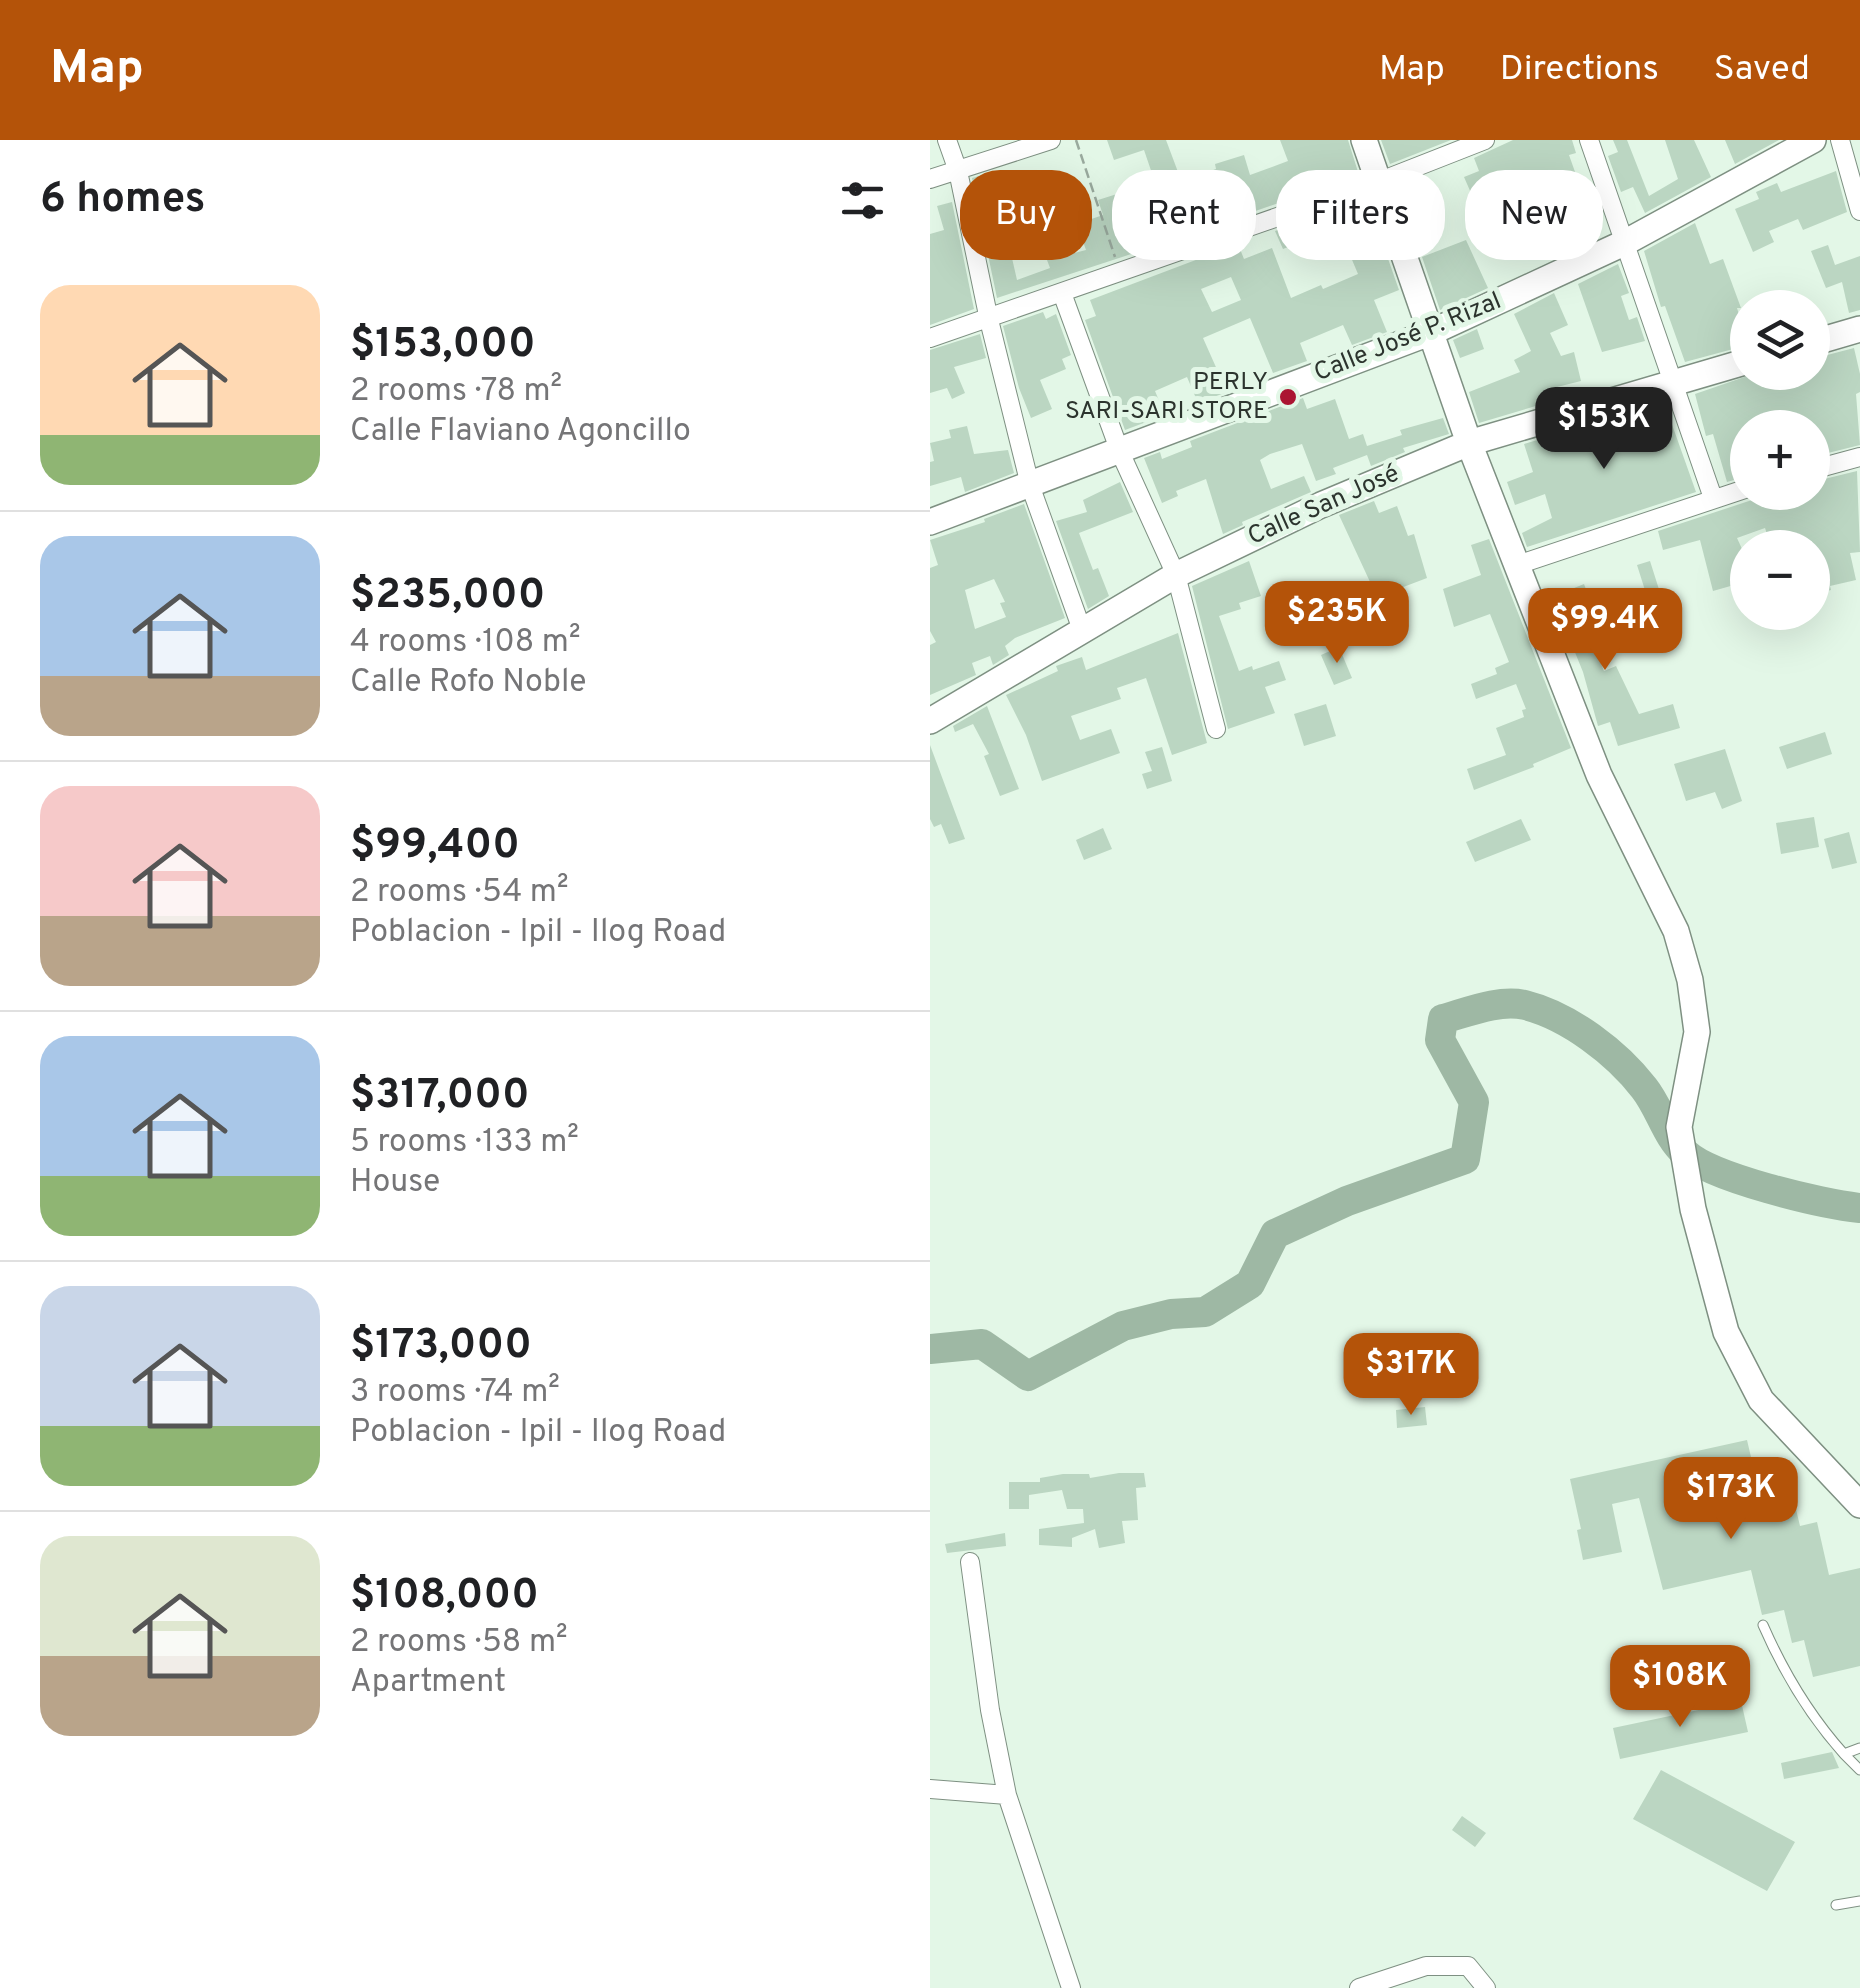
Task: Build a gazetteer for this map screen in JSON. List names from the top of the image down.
{
  "streets": {
    "street": ["Calle José P. Rizal", "Calle San José"]
  },
  "places": ["PERLY SARI-SARI STORE"],
  "page": {
    "header": "Map",
    "nav": ["Map", "Directions", "Saved"],
    "heading": "6 homes",
    "chip": [
      "Buy",
      "Rent",
      "Filters",
      "New"
    ],
    "list": [
      {
        "name": "$153,000",
        "note": "2 rooms · 78 m² · Calle Flaviano Agoncillo"
      },
      {
        "name": "$235,000",
        "note": "4 rooms · 108 m² · Calle Rofo Noble"
      },
      {
        "name": "$99,400",
        "note": "2 rooms · 54 m² · Poblacion - Ipil - Ilog Road"
      },
      {
        "name": "$317,000",
        "note": "5 rooms · 133 m² · House"
      },
      {
        "name": "$173,000",
        "note": "3 rooms · 74 m² · Poblacion - Ipil - Ilog Road"
      },
      {
        "name": "$108,000",
        "note": "2 rooms · 58 m² · Apartment"
      }
    ],
    "map_buttons": ["+", "−"],
    "price": [
      "$153K",
      "$235K",
      "$99.4K",
      "$317K",
      "$173K",
      "$108K"
    ]
  }
}
